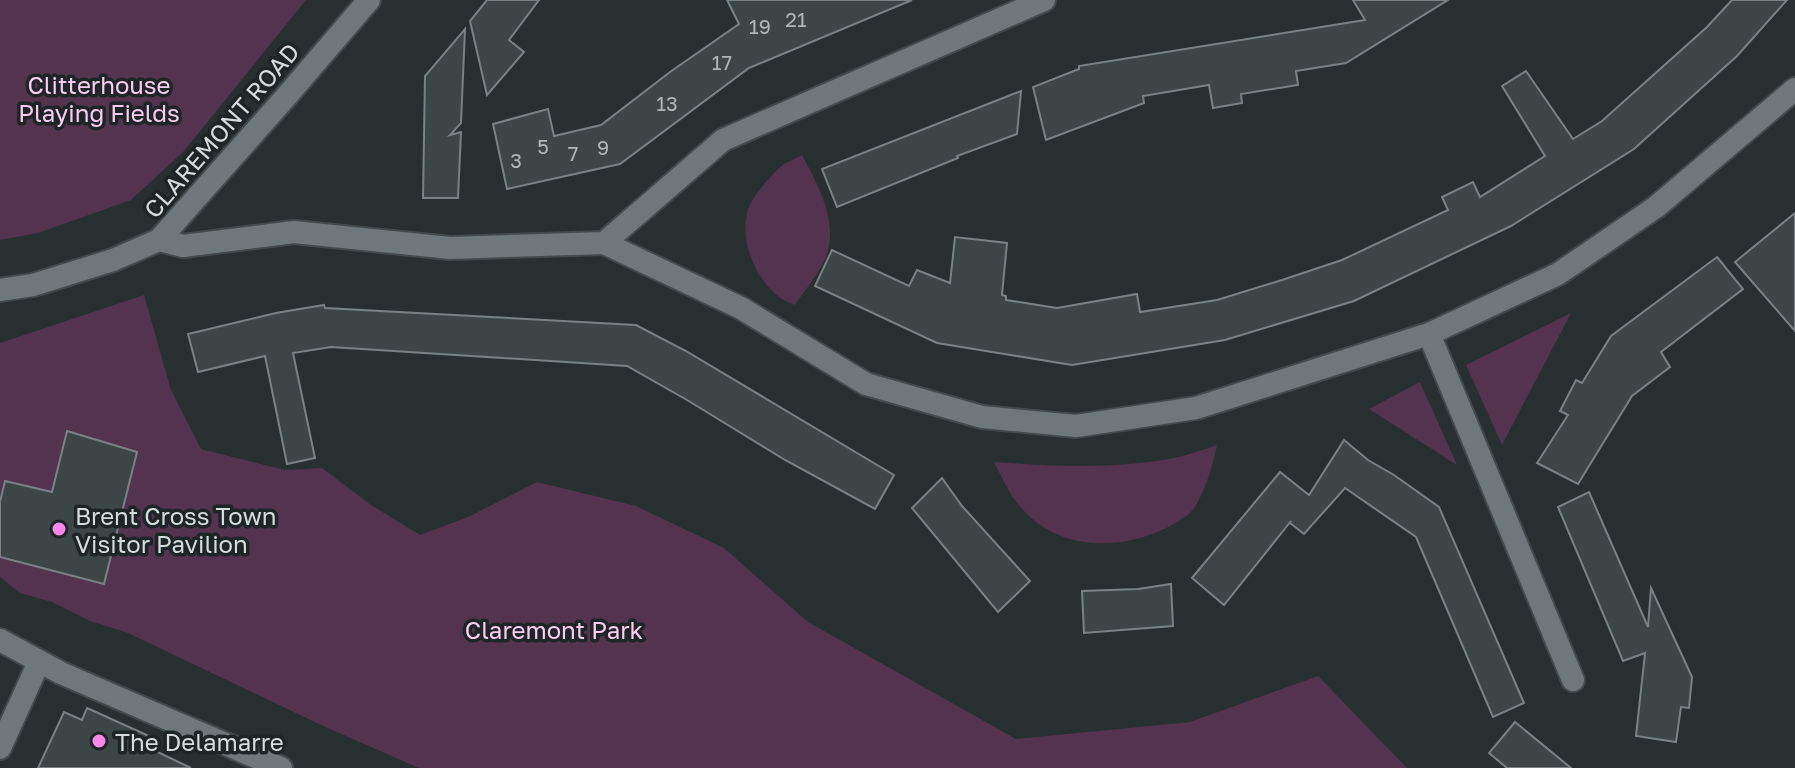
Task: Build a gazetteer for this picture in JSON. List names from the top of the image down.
{
  "streets": {
    "street": ["CLAREMONT ROAD"]
  },
  "parks": ["Clitterhouse Playing Fields", "Claremont Park"],
  "places": ["Brent Cross Town Visitor Pavilion", "The Delamarre"],
  "house_numbers": [
    "21",
    "19",
    "17",
    "13",
    "5",
    "9",
    "7",
    "3"
  ]
}
